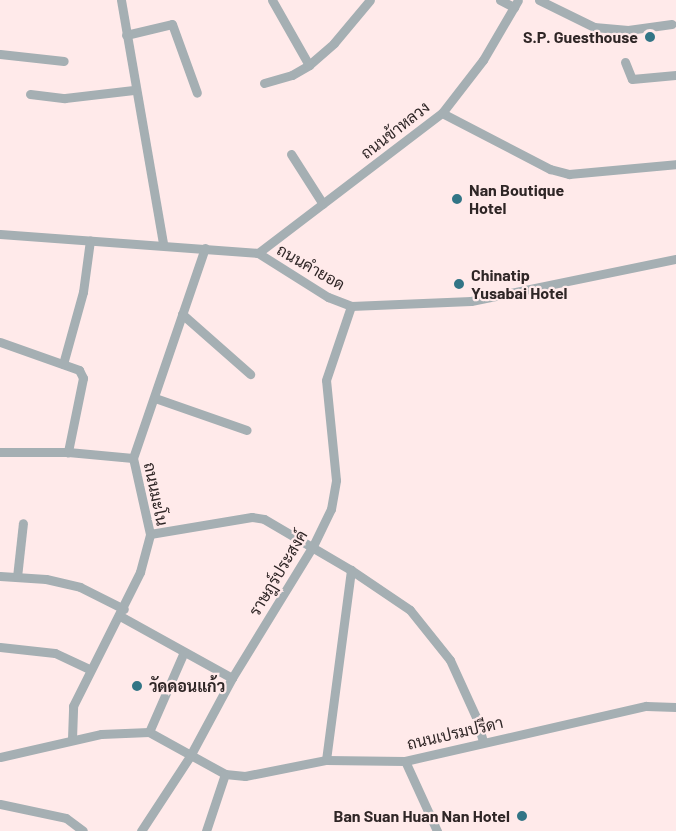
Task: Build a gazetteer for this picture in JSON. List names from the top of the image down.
{
  "streets": {
    "street": [
      "ถนนข้าหลวง",
      "ถนนคำยอด",
      "ถนนมะโน",
      "ราษฎร์ประสงค์",
      "ถนนเปรมปรีดา"
    ]
  },
  "crossings": [
    ["ถนนข้าหลวง", "ถนนคำยอด"],
    ["ถนนคำยอด", "ถนนมะโน"],
    ["ถนนคำยอด", "ราษฎร์ประสงค์"],
    ["ราษฎร์ประสงค์", "ถนนเปรมปรีดา"]
  ],
  "places": [
    "S.P. Guesthouse",
    "Nan Boutique Hotel",
    "Chinatip Yusabai Hotel",
    "วัดดอนแก้ว",
    "Ban Suan Huan Nan Hotel"
  ]
}
